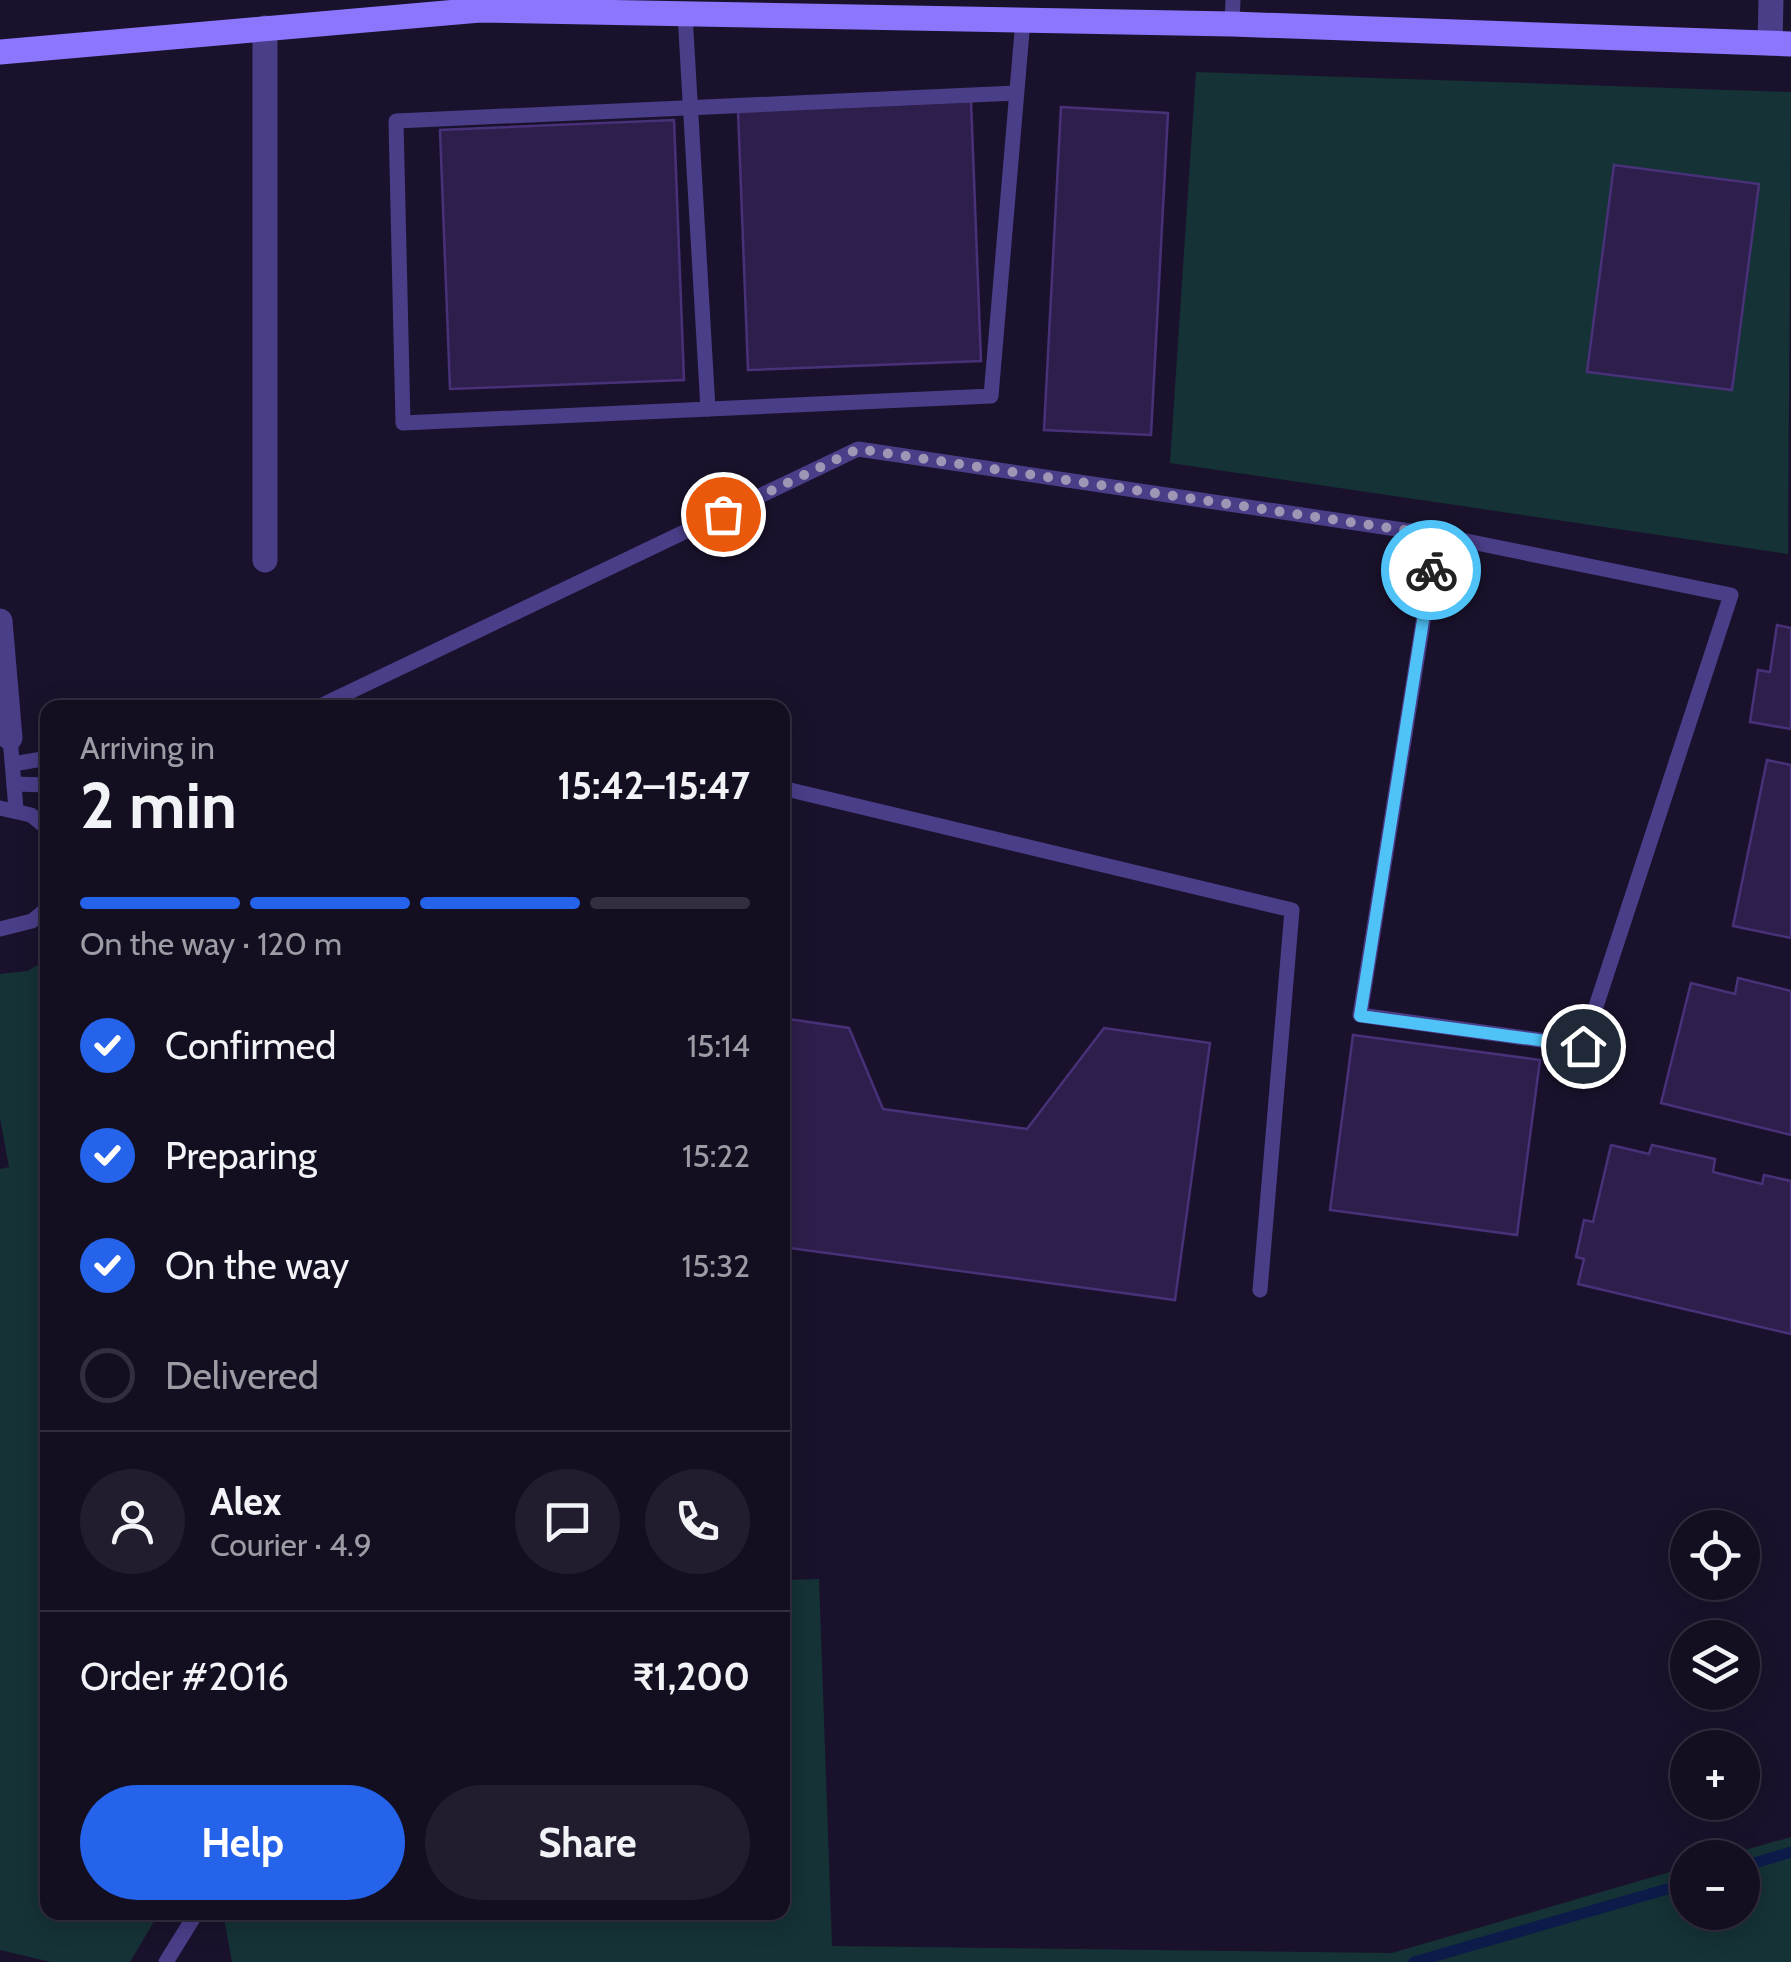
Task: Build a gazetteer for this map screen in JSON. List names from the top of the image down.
{
  "page": {
    "heading": ["2 min", "Arriving in", "15:42–15:47"],
    "panel": [
      "Alex",
      "Courier · 4.9",
      "Order #2016",
      "₹1,200"
    ],
    "bar": "On the way · 120 m",
    "list": [
      ["Confirmed", "15:14"],
      ["Preparing", "15:22"],
      ["On the way", "15:32"],
      "Delivered"
    ],
    "map_buttons": ["+", "−"],
    "buttons": ["Help", "Share"]
  }
}
